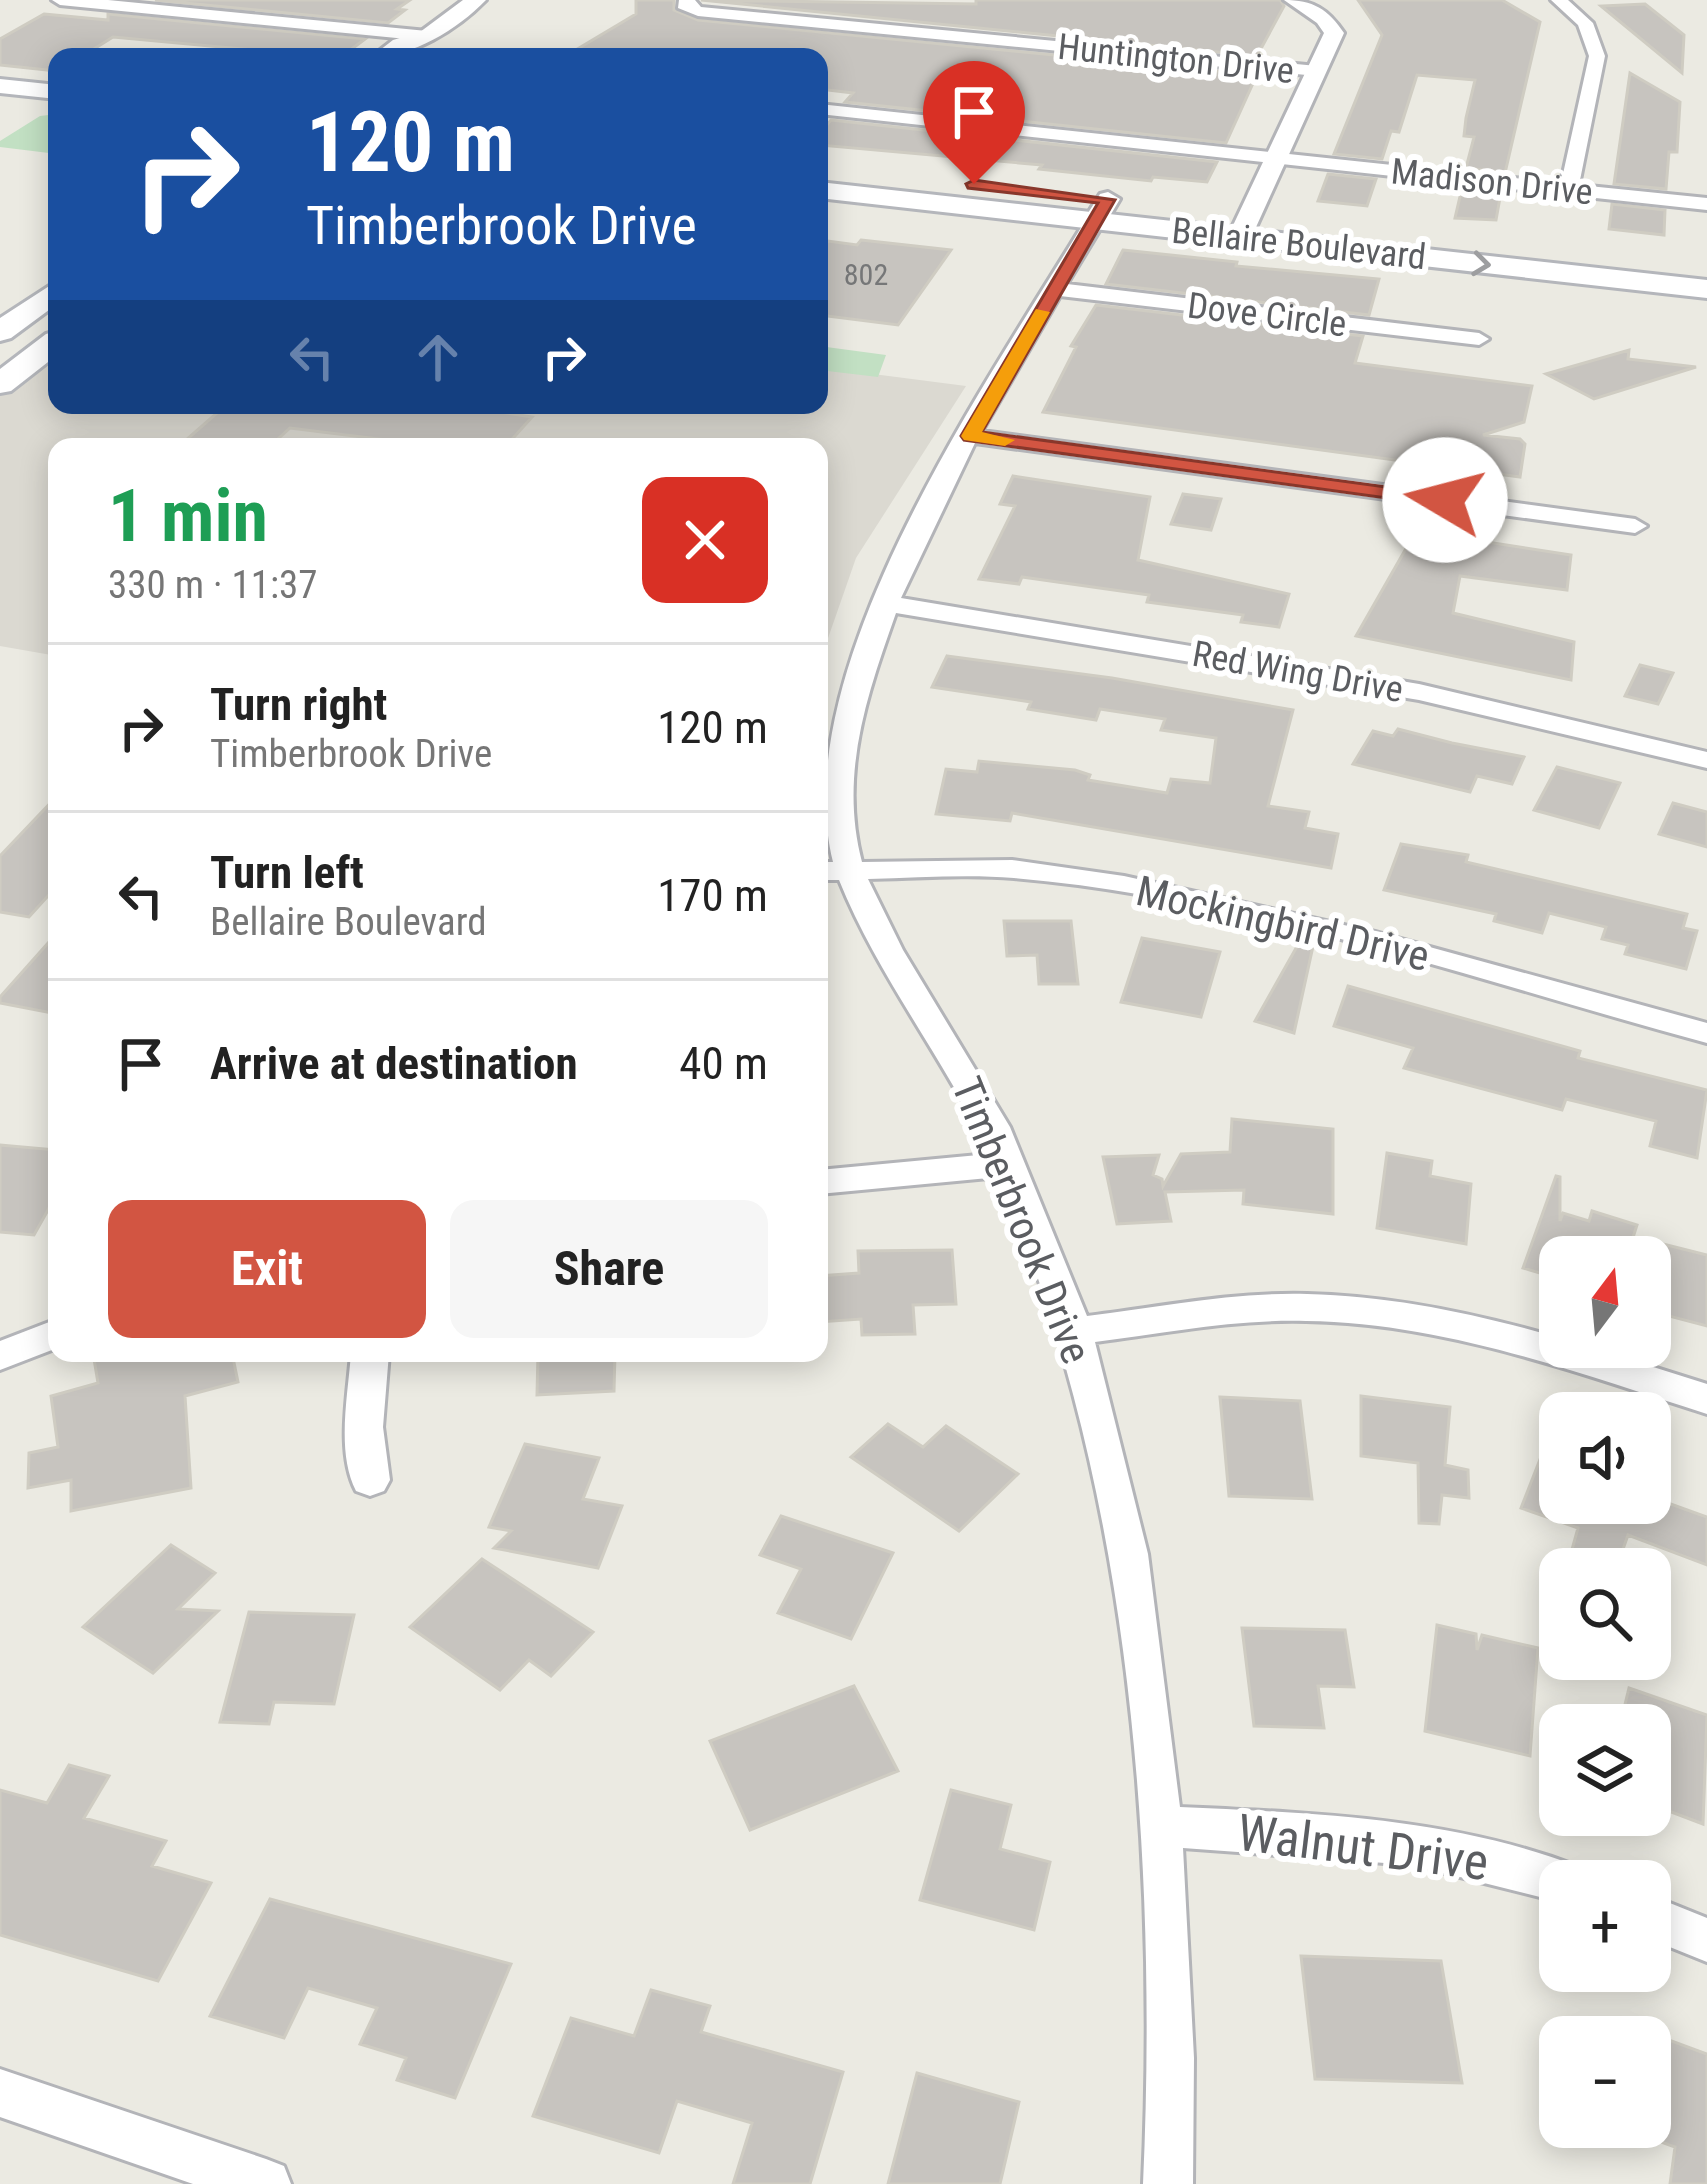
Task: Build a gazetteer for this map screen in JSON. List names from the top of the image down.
{
  "streets": {
    "main road": ["Bellaire Boulevard"],
    "street": [
      "Huntington Drive",
      "Madison Drive",
      "Dove Circle",
      "Red Wing Drive",
      "Mockingbird Drive",
      "Timberbrook Drive",
      "Walnut Drive"
    ]
  },
  "crossings": [
    ["Bellaire Boulevard", "Timberbrook Drive"],
    ["Dove Circle", "Timberbrook Drive"],
    ["Red Wing Drive", "Timberbrook Drive"],
    ["Mockingbird Drive", "Timberbrook Drive"],
    ["Timberbrook Drive", "Walnut Drive"]
  ],
  "house_numbers": ["802"],
  "north": "top",
  "page": {
    "turn": ["120 m", "Timberbrook Drive"],
    "heading": ["1 min", "330 m · 11:37"],
    "list": [
      {
        "name": "Turn right",
        "note": "Timberbrook Drive",
        "value": "120 m"
      },
      {
        "name": "Turn left",
        "note": "Bellaire Boulevard",
        "value": "170 m"
      },
      {
        "name": "Arrive at destination",
        "value": "40 m"
      }
    ],
    "buttons": ["Exit", "Share"],
    "map_buttons": ["+", "−"]
  }
}
